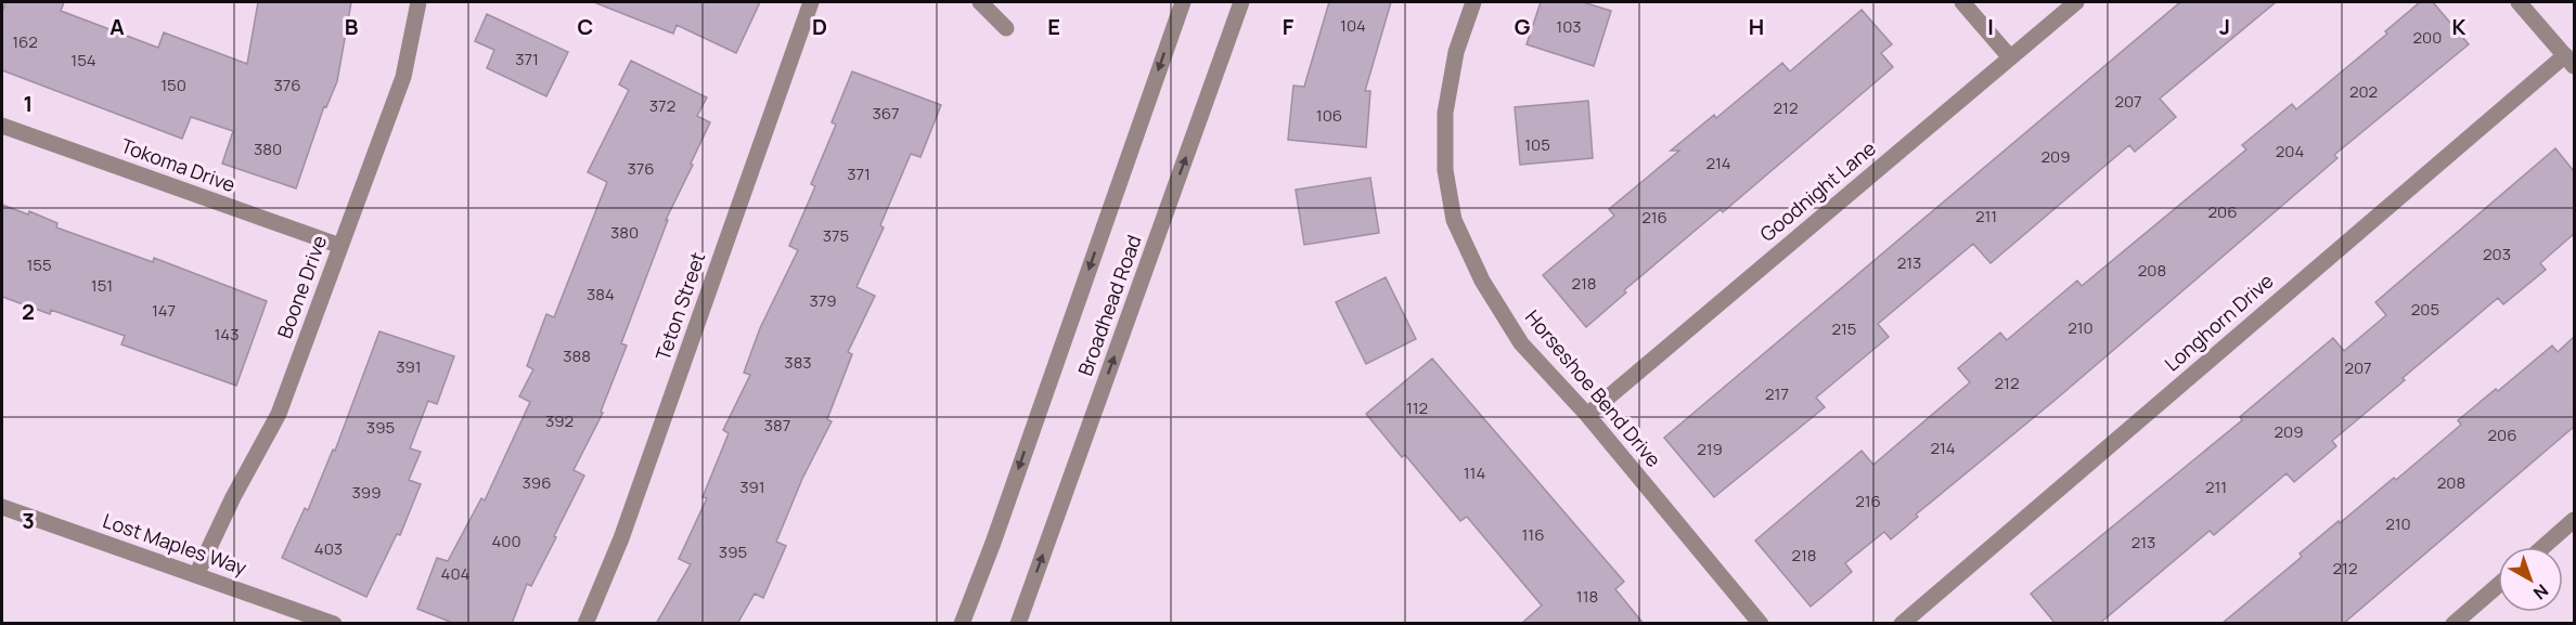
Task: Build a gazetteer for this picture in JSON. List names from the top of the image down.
{
  "streets": {
    "street": [
      "Tokoma Drive",
      "Goodnight Lane",
      "Boone Drive",
      "Broadhead Road",
      "Teton Street",
      "Longhorn Drive",
      "Horseshoe Bend Drive",
      "Lost Maples Way"
    ]
  },
  "crossings": [
    ["Tokoma Drive", "Boone Drive"],
    ["Goodnight Lane", "Horseshoe Bend Drive"],
    ["Boone Drive", "Lost Maples Way"]
  ],
  "house_numbers": [
    "104",
    "103",
    "200",
    "162",
    "371",
    "154",
    "150",
    "376",
    "202",
    "207",
    "372",
    "212",
    "367",
    "106",
    "105",
    "380",
    "204",
    "209",
    "214",
    "376",
    "371",
    "206",
    "211",
    "216",
    "380",
    "375",
    "203",
    "213",
    "155",
    "208",
    "218",
    "151",
    "384",
    "379",
    "205",
    "147",
    "210",
    "215",
    "143",
    "388",
    "383",
    "391",
    "207",
    "212",
    "217",
    "112",
    "392",
    "387",
    "395",
    "209",
    "206",
    "214",
    "219",
    "114",
    "396",
    "208",
    "391",
    "211",
    "399",
    "216",
    "210",
    "116",
    "400",
    "213",
    "403",
    "395",
    "218",
    "212",
    "404",
    "118"
  ],
  "north": "bottom right",
  "grid": {
    "columns": [
      "A",
      "B",
      "C",
      "D",
      "E",
      "F",
      "G",
      "H",
      "I",
      "J",
      "K"
    ],
    "rows": ["1", "2", "3"]
  }
}
